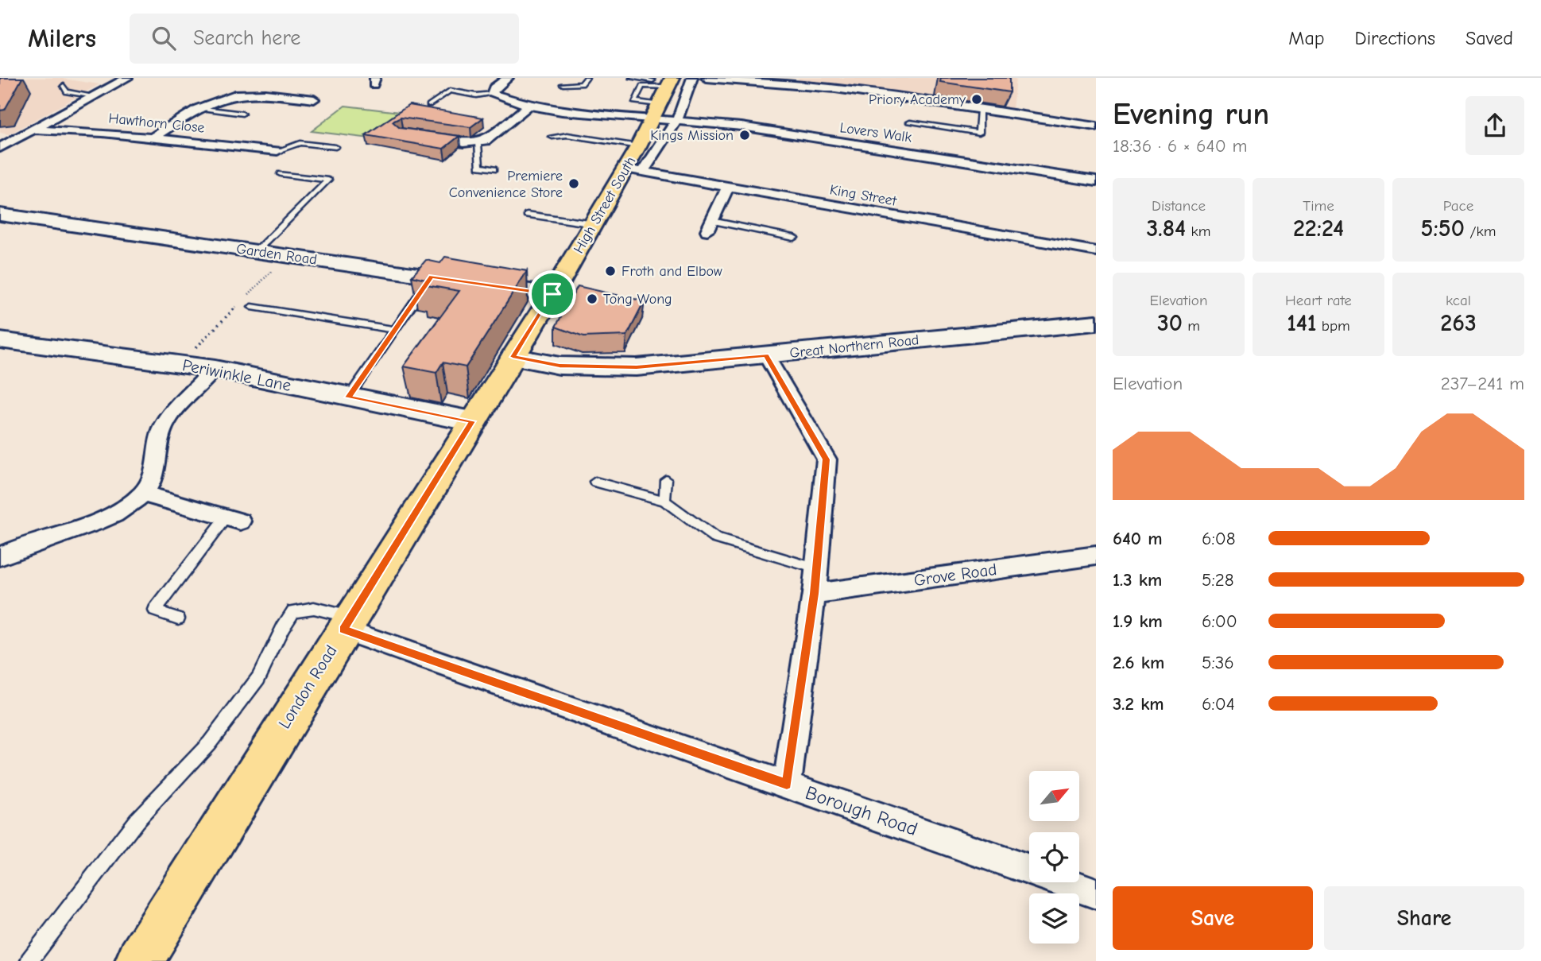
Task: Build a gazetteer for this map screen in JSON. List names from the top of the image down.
{
  "streets": {
    "main road": ["High Street South", "London Road"],
    "street": [
      "Hawthorn Close",
      "Lovers Walk",
      "King Street",
      "Garden Road",
      "Great Northern Road",
      "Periwinkle Lane",
      "Grove Road",
      "Borough Road"
    ]
  },
  "crossings": [
    ["Lovers Walk", "High Street South"],
    ["King Street", "High Street South"],
    ["High Street South", "Garden Road"],
    ["High Street South", "Great Northern Road"],
    ["High Street South", "London Road"],
    ["Great Northern Road", "London Road"],
    ["Periwinkle Lane", "London Road"],
    ["London Road", "Borough Road"]
  ],
  "places": [
    "Priory Academy",
    "Kings Mission",
    "Premiere Convenience Store",
    "Froth and Elbow",
    "Tong Wong"
  ],
  "north": "top right",
  "page": {
    "header": "Milers",
    "search": "Search here",
    "nav": ["Map", "Directions", "Saved"],
    "heading": ["Evening run", "18:36 · 6 × 640 m"],
    "stats": [
      ["Distance", "3.84 km"],
      ["Time", "22:24"],
      ["Pace", "5:50 /km"],
      ["Elevation", "30 m"],
      ["Heart rate", "141 bpm"],
      ["kcal", "263"]
    ],
    "chart": ["Elevation", "237–241 m"],
    "list": [
      {
        "name": "640 m",
        "note": "6:08"
      },
      {
        "name": "1.3 km",
        "note": "5:28"
      },
      {
        "name": "1.9 km",
        "note": "6:00"
      },
      {
        "name": "2.6 km",
        "note": "5:36"
      },
      {
        "name": "3.2 km",
        "note": "6:04"
      }
    ],
    "buttons": ["Save", "Share"]
  }
}
